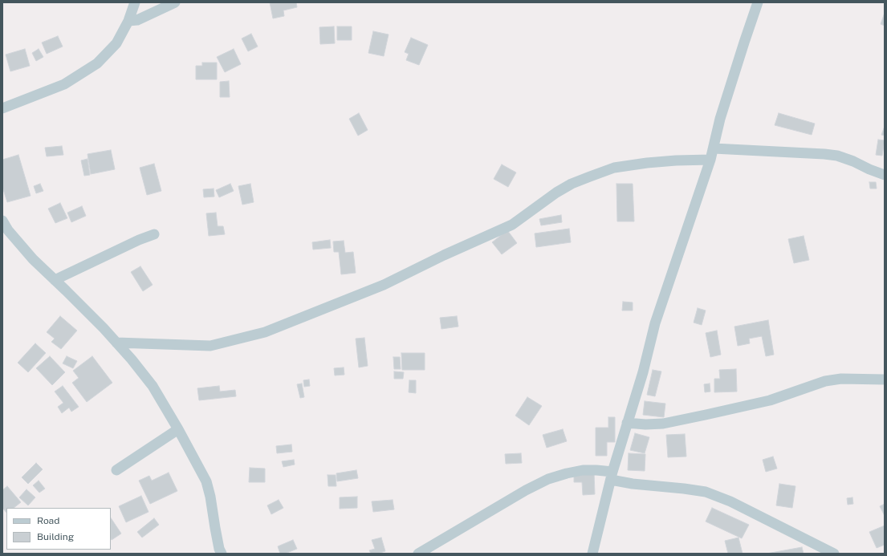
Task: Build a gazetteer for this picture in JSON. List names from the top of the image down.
{
  "legend": ["Road", "Building"]
}
